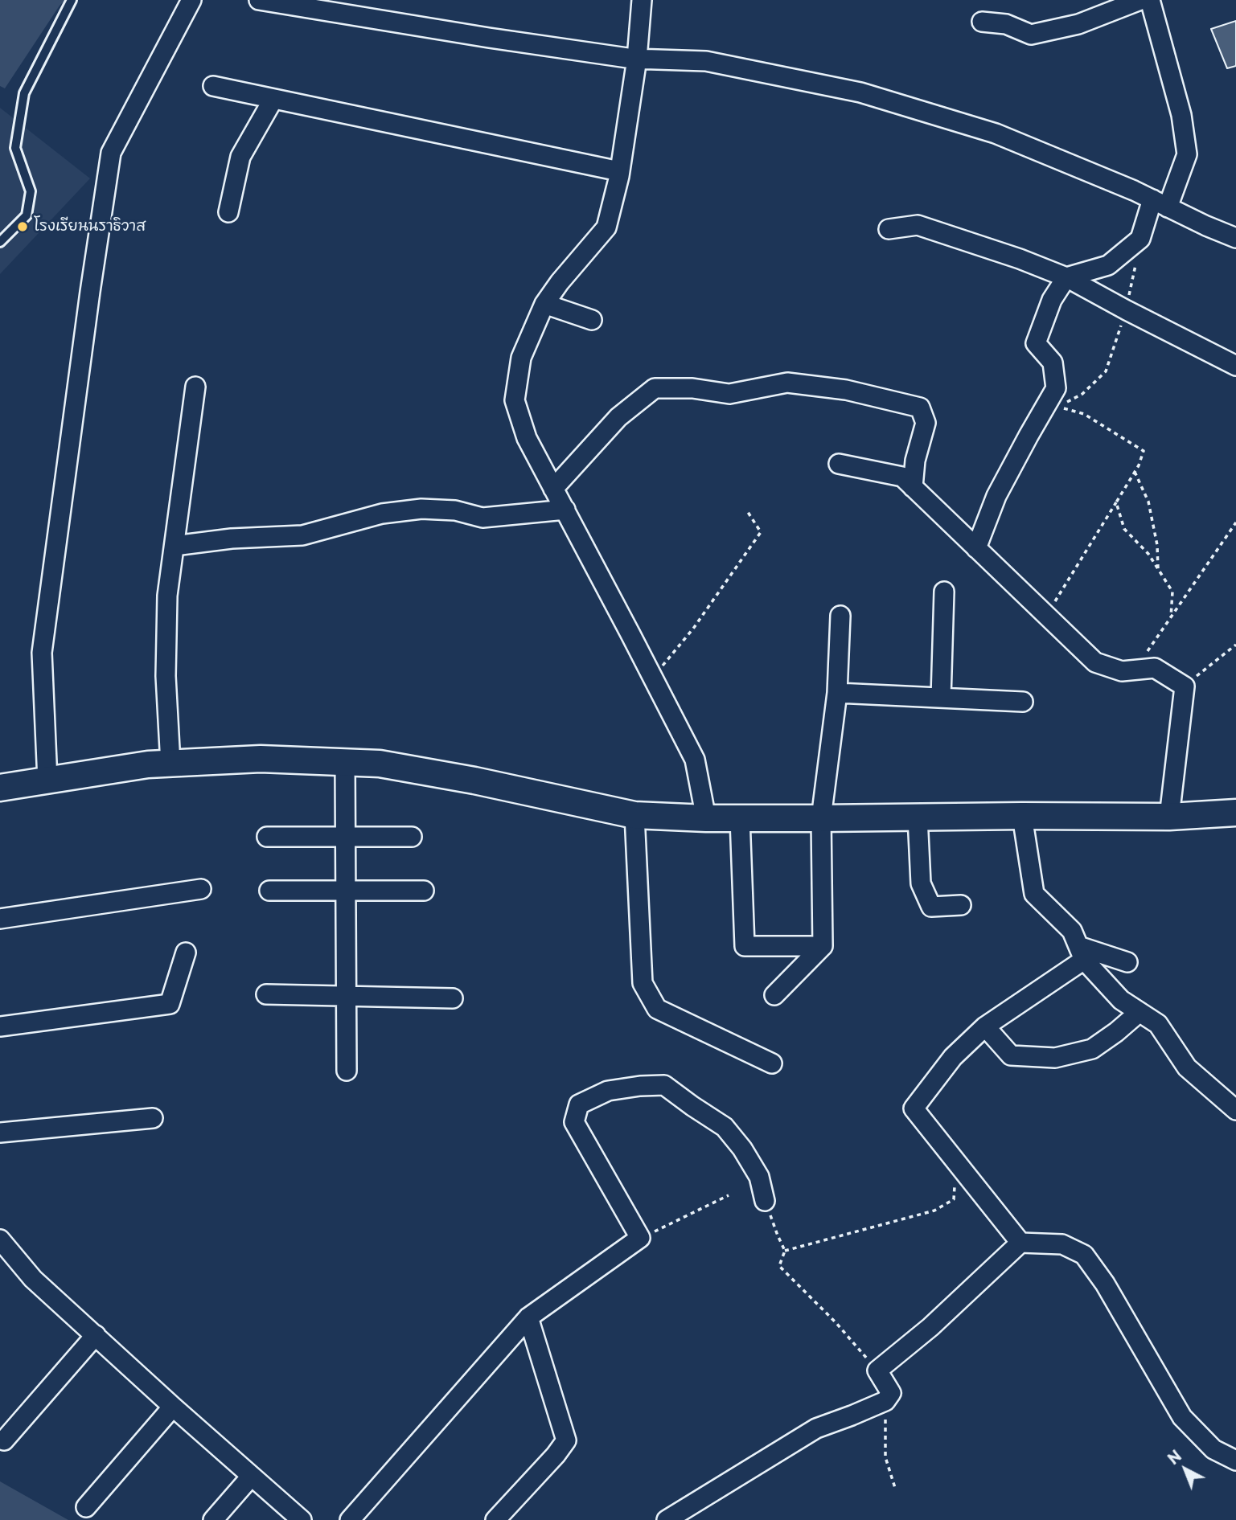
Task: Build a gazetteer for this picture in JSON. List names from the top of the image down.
{
  "places": ["โรงเรียนนราธิวาส"],
  "north": "top left"
}
